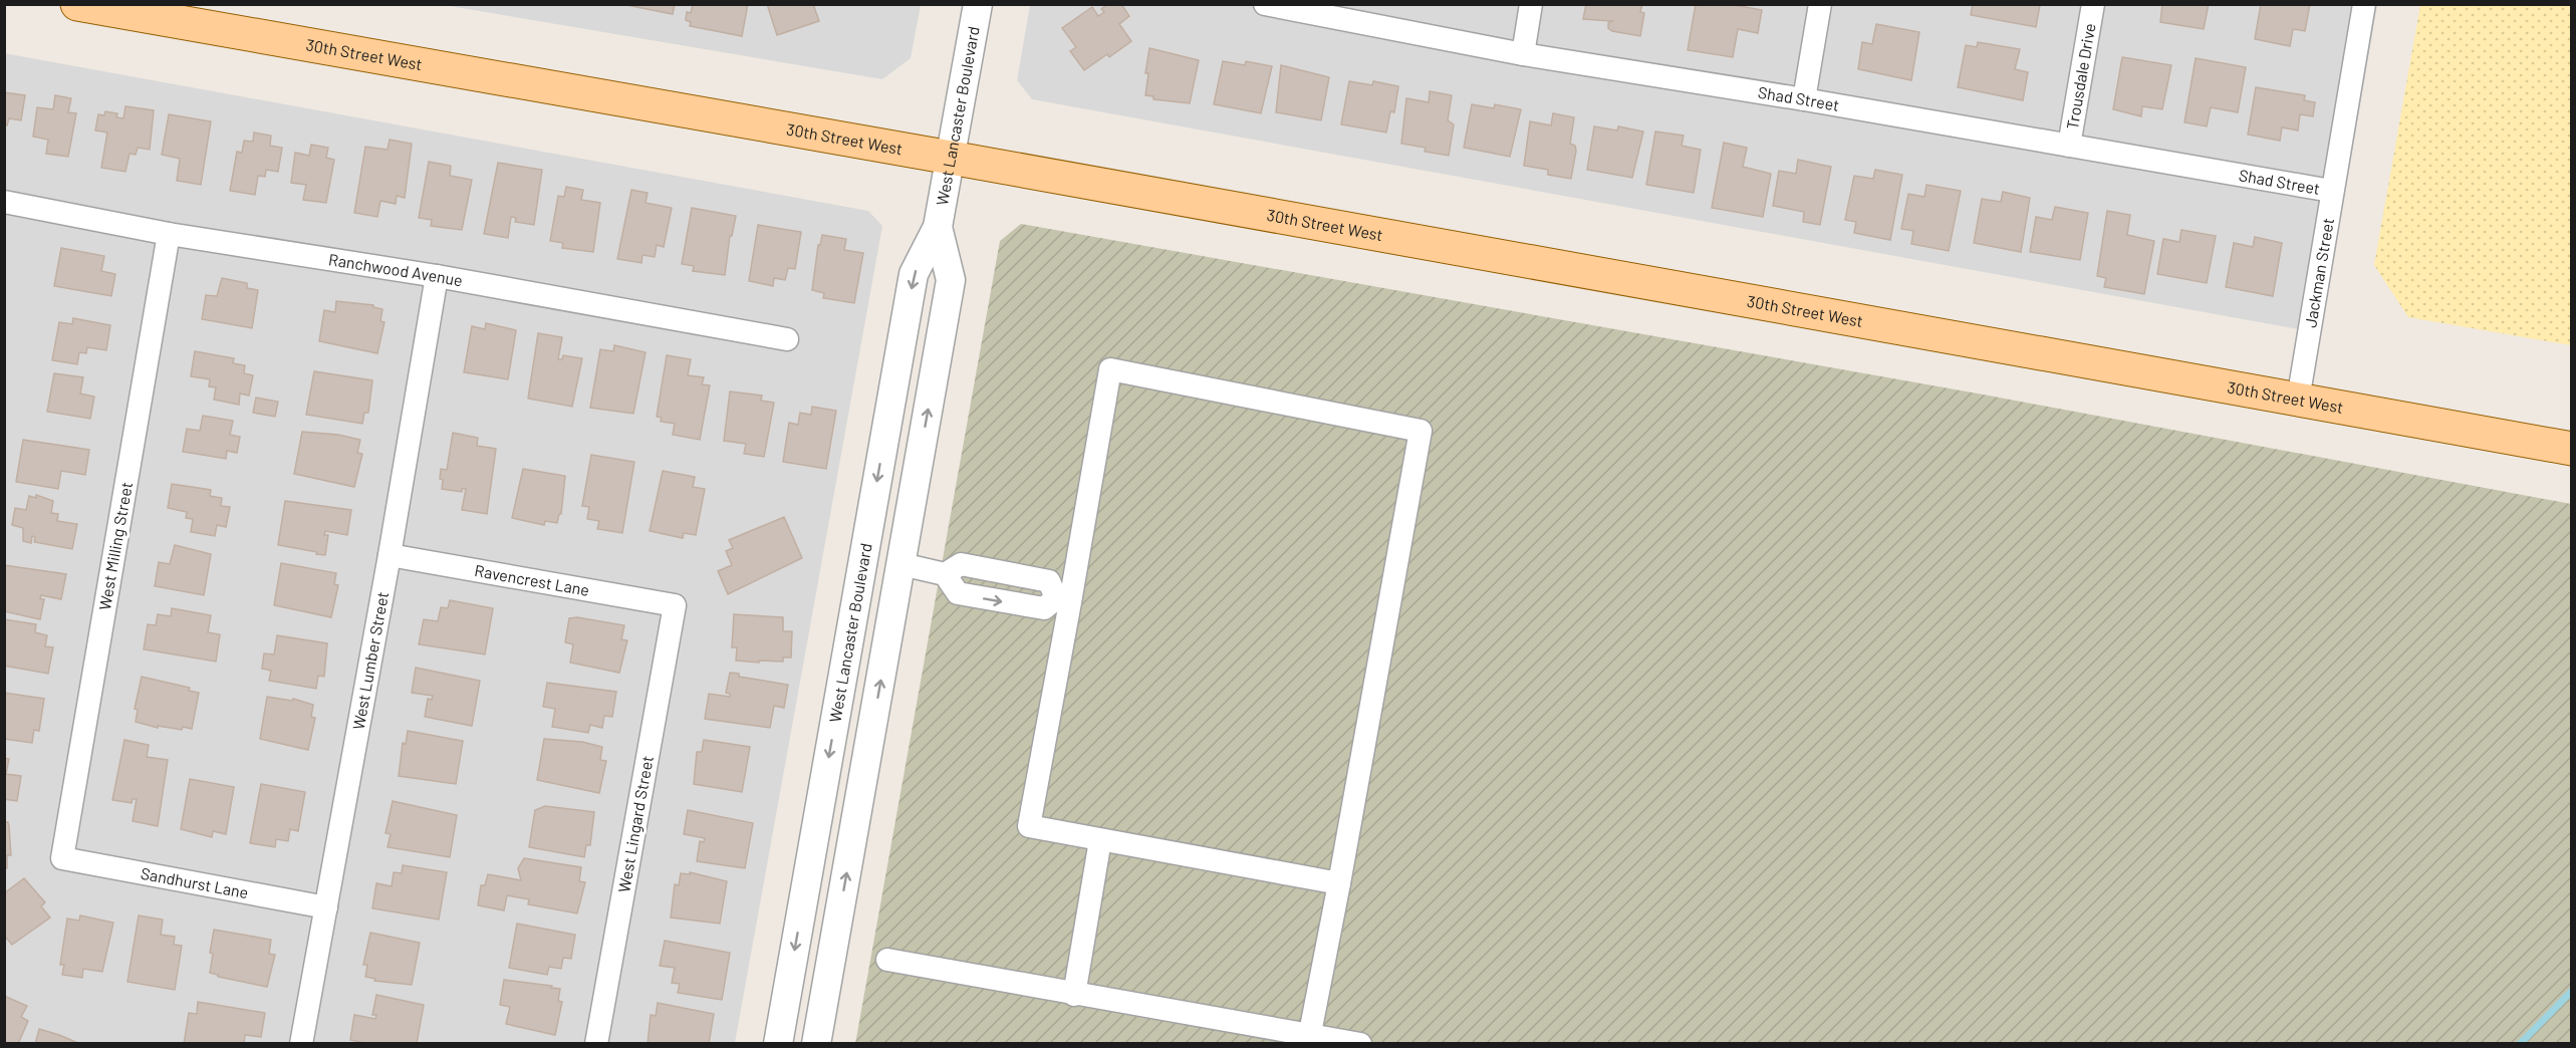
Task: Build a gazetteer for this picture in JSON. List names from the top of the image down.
{
  "streets": {
    "main road": ["30th Street West"],
    "street": [
      "Trousdale Drive",
      "Shad Street",
      "West Lancaster Boulevard",
      "Ranchwood Avenue",
      "Jackman Street",
      "West Milling Street",
      "Ravencrest Lane",
      "West Lumber Street",
      "West Lingard Street",
      "Sandhurst Lane"
    ]
  },
  "crossings": [
    ["30th Street West", "West Lancaster Boulevard"],
    ["30th Street West", "Jackman Street"],
    ["Trousdale Drive", "Shad Street"],
    ["Shad Street", "Jackman Street"],
    ["Ranchwood Avenue", "West Milling Street"],
    ["Ranchwood Avenue", "West Lumber Street"],
    ["West Milling Street", "Sandhurst Lane"],
    ["Ravencrest Lane", "West Lumber Street"],
    ["Ravencrest Lane", "West Lingard Street"],
    ["West Lumber Street", "Sandhurst Lane"]
  ]
}
